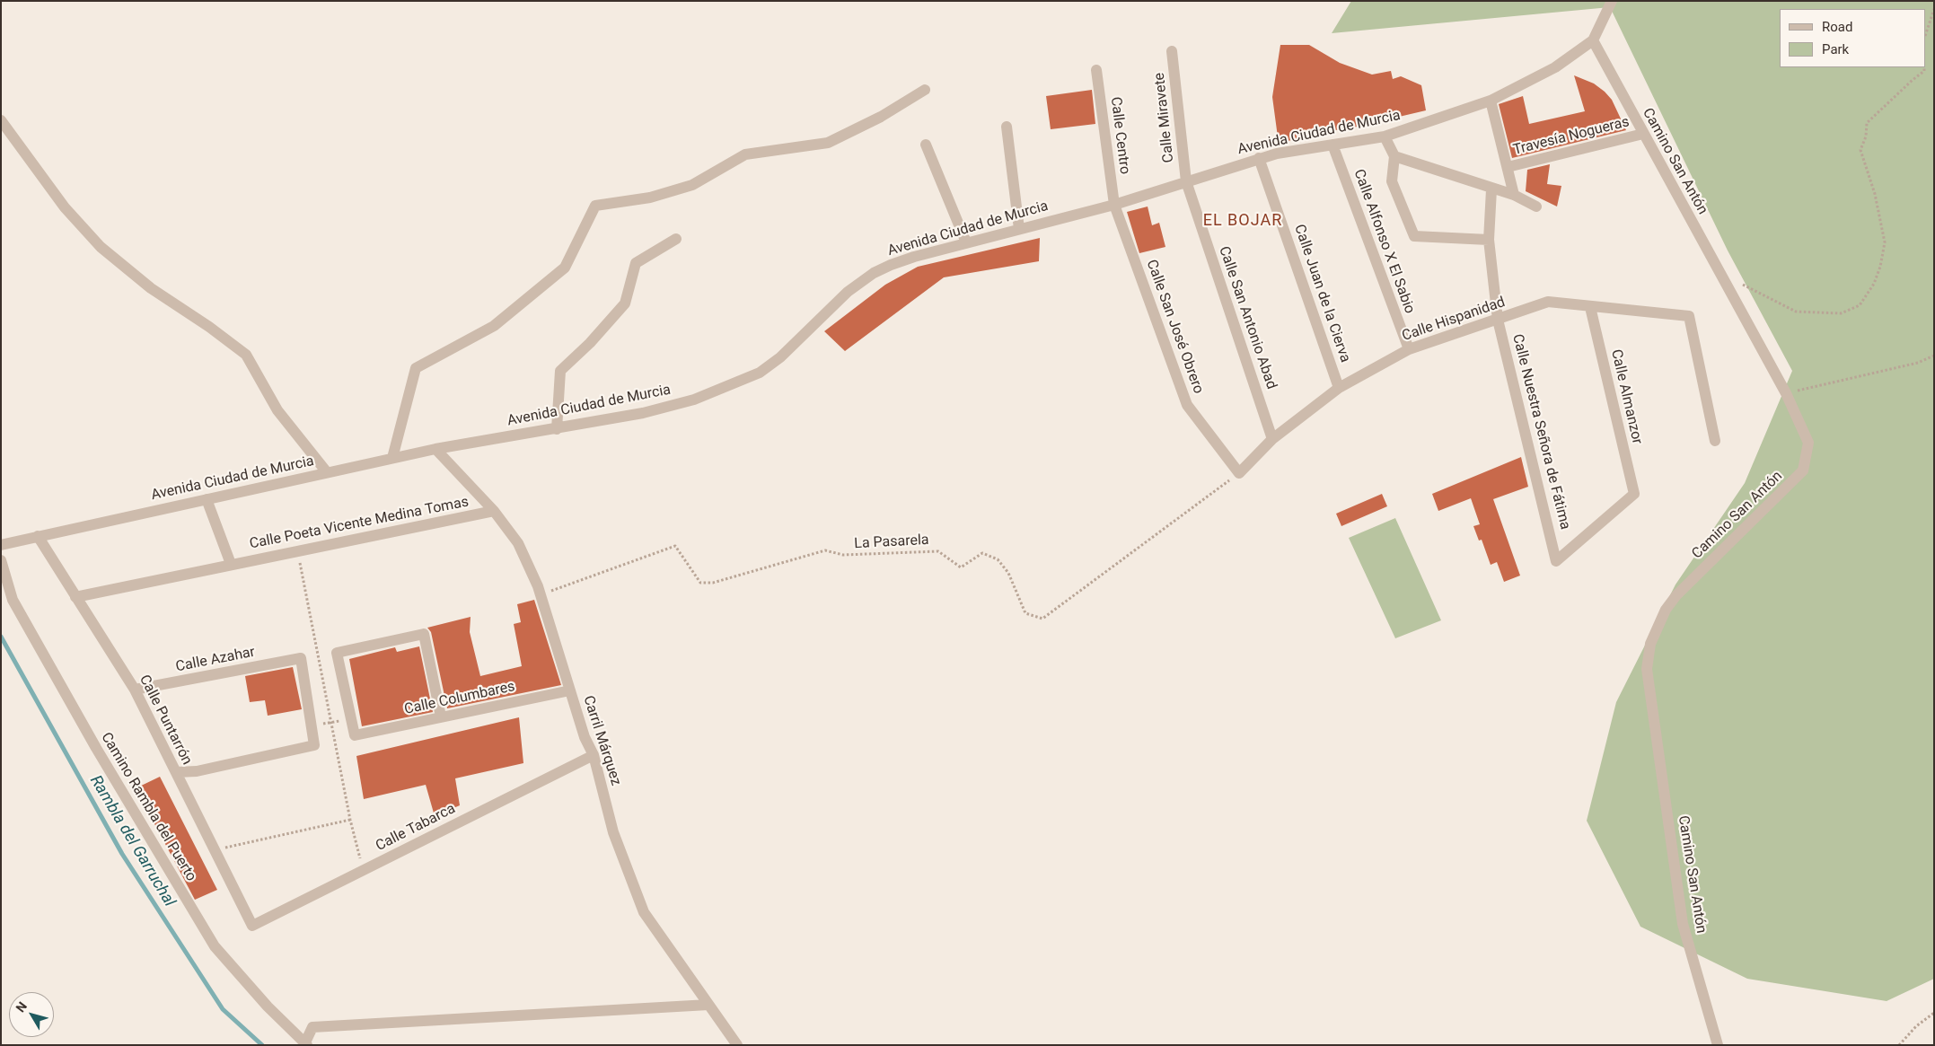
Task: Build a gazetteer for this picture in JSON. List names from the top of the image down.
{
  "streets": {
    "street": [
      "Calle Miravete",
      "Avenida Ciudad de Murcia",
      "Calle Centro",
      "Travesía Nogueras",
      "Camino San Antón",
      "Calle Alfonso X El Sabio",
      "Calle Juan de la Cierva",
      "Calle San Antonio Abad",
      "Calle Hispanidad",
      "Calle San José Obrero",
      "Calle Almanzor",
      "Calle Nuestra Señora de Fátima",
      "Calle Poeta Vicente Medina Tomas",
      "Calle Azahar",
      "Calle Columbares",
      "Calle Puntarrón",
      "Carril Márquez",
      "Camino Rambla del Puerto",
      "Calle Tabarca"
    ],
    "path": ["La Pasarela"]
  },
  "crossings": [
    ["Calle Miravete", "Avenida Ciudad de Murcia"],
    ["Calle Miravete", "Calle San Antonio Abad"],
    ["Avenida Ciudad de Murcia", "Calle Centro"],
    ["Avenida Ciudad de Murcia", "Camino San Antón"],
    ["Avenida Ciudad de Murcia", "Calle Alfonso X El Sabio"],
    ["Avenida Ciudad de Murcia", "Calle Juan de la Cierva"],
    ["Avenida Ciudad de Murcia", "Calle San Antonio Abad"],
    ["Avenida Ciudad de Murcia", "Calle San José Obrero"],
    ["Avenida Ciudad de Murcia", "Calle Puntarrón"],
    ["Avenida Ciudad de Murcia", "Carril Márquez"],
    ["Calle Centro", "Calle San José Obrero"],
    ["Travesía Nogueras", "Camino San Antón"],
    ["Calle Alfonso X El Sabio", "Calle Hispanidad"],
    ["Calle Juan de la Cierva", "Calle Hispanidad"],
    ["Calle San Antonio Abad", "Calle Hispanidad"],
    ["Calle Hispanidad", "Calle San José Obrero"],
    ["Calle Hispanidad", "Calle Almanzor"],
    ["Calle Hispanidad", "Calle Nuestra Señora de Fátima"],
    ["Calle Hispanidad", "La Pasarela"],
    ["Calle San José Obrero", "La Pasarela"],
    ["Calle Almanzor", "Calle Nuestra Señora de Fátima"],
    ["Calle Poeta Vicente Medina Tomas", "Calle Puntarrón"],
    ["Calle Poeta Vicente Medina Tomas", "Carril Márquez"],
    ["La Pasarela", "Carril Márquez"],
    ["Calle Azahar", "Calle Puntarrón"],
    ["Calle Columbares", "Carril Márquez"],
    ["Calle Puntarrón", "Calle Tabarca"],
    ["Carril Márquez", "Calle Tabarca"]
  ],
  "districts": ["EL BOJAR"],
  "water": ["Rambla del Garruchal"],
  "legend": ["Road", "Park"],
  "north": "top left"
}
